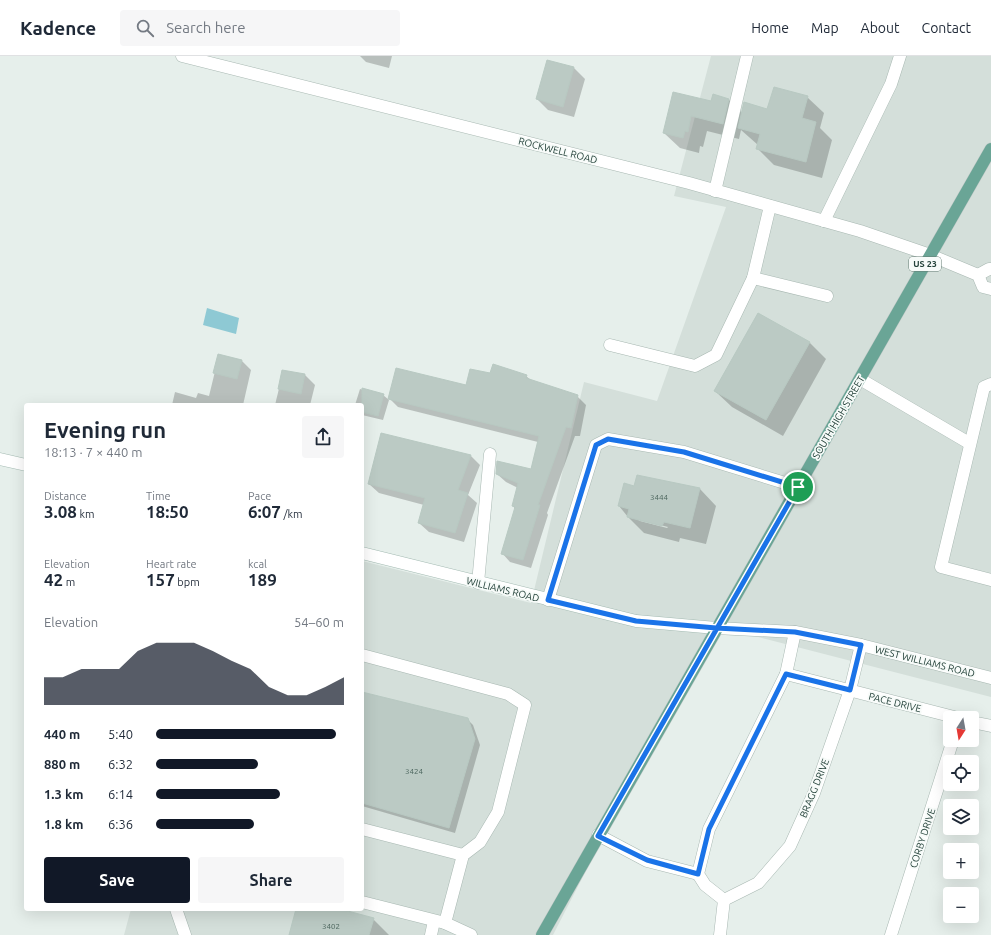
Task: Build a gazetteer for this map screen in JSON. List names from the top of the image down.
{
  "streets": {
    "main road": ["US 23", "SOUTH HIGH STREET"],
    "street": [
      "ROCKWELL ROAD",
      "WILLIAMS ROAD",
      "WEST WILLIAMS ROAD",
      "PACE DRIVE",
      "BRAGG DRIVE",
      "CORBY DRIVE"
    ]
  },
  "crossings": [
    ["ROCKWELL ROAD", "SOUTH HIGH STREET"],
    ["SOUTH HIGH STREET", "WILLIAMS ROAD"],
    ["SOUTH HIGH STREET", "WEST WILLIAMS ROAD"],
    ["WILLIAMS ROAD", "WEST WILLIAMS ROAD"],
    ["WEST WILLIAMS ROAD", "BRAGG DRIVE"],
    ["PACE DRIVE", "BRAGG DRIVE"]
  ],
  "house_numbers": ["3444", "3424", "3402"],
  "north": "bottom",
  "page": {
    "header": "Kadence",
    "search": "Search here",
    "nav": [
      "Home",
      "Map",
      "About",
      "Contact"
    ],
    "heading": ["Evening run", "18:13 · 7 × 440 m"],
    "stats": [
      ["Distance", "3.08 km"],
      ["Time", "18:50"],
      ["Pace", "6:07 /km"],
      ["Elevation", "42 m"],
      ["Heart rate", "157 bpm"],
      ["kcal", "189"]
    ],
    "chart": ["Elevation", "54–60 m"],
    "map_buttons": ["+", "−"],
    "list": [
      {
        "name": "440 m",
        "note": "5:40"
      },
      {
        "name": "880 m",
        "note": "6:32"
      },
      {
        "name": "1.3 km",
        "note": "6:14"
      },
      {
        "name": "1.8 km",
        "note": "6:36"
      }
    ],
    "buttons": ["Save", "Share"]
  }
}
